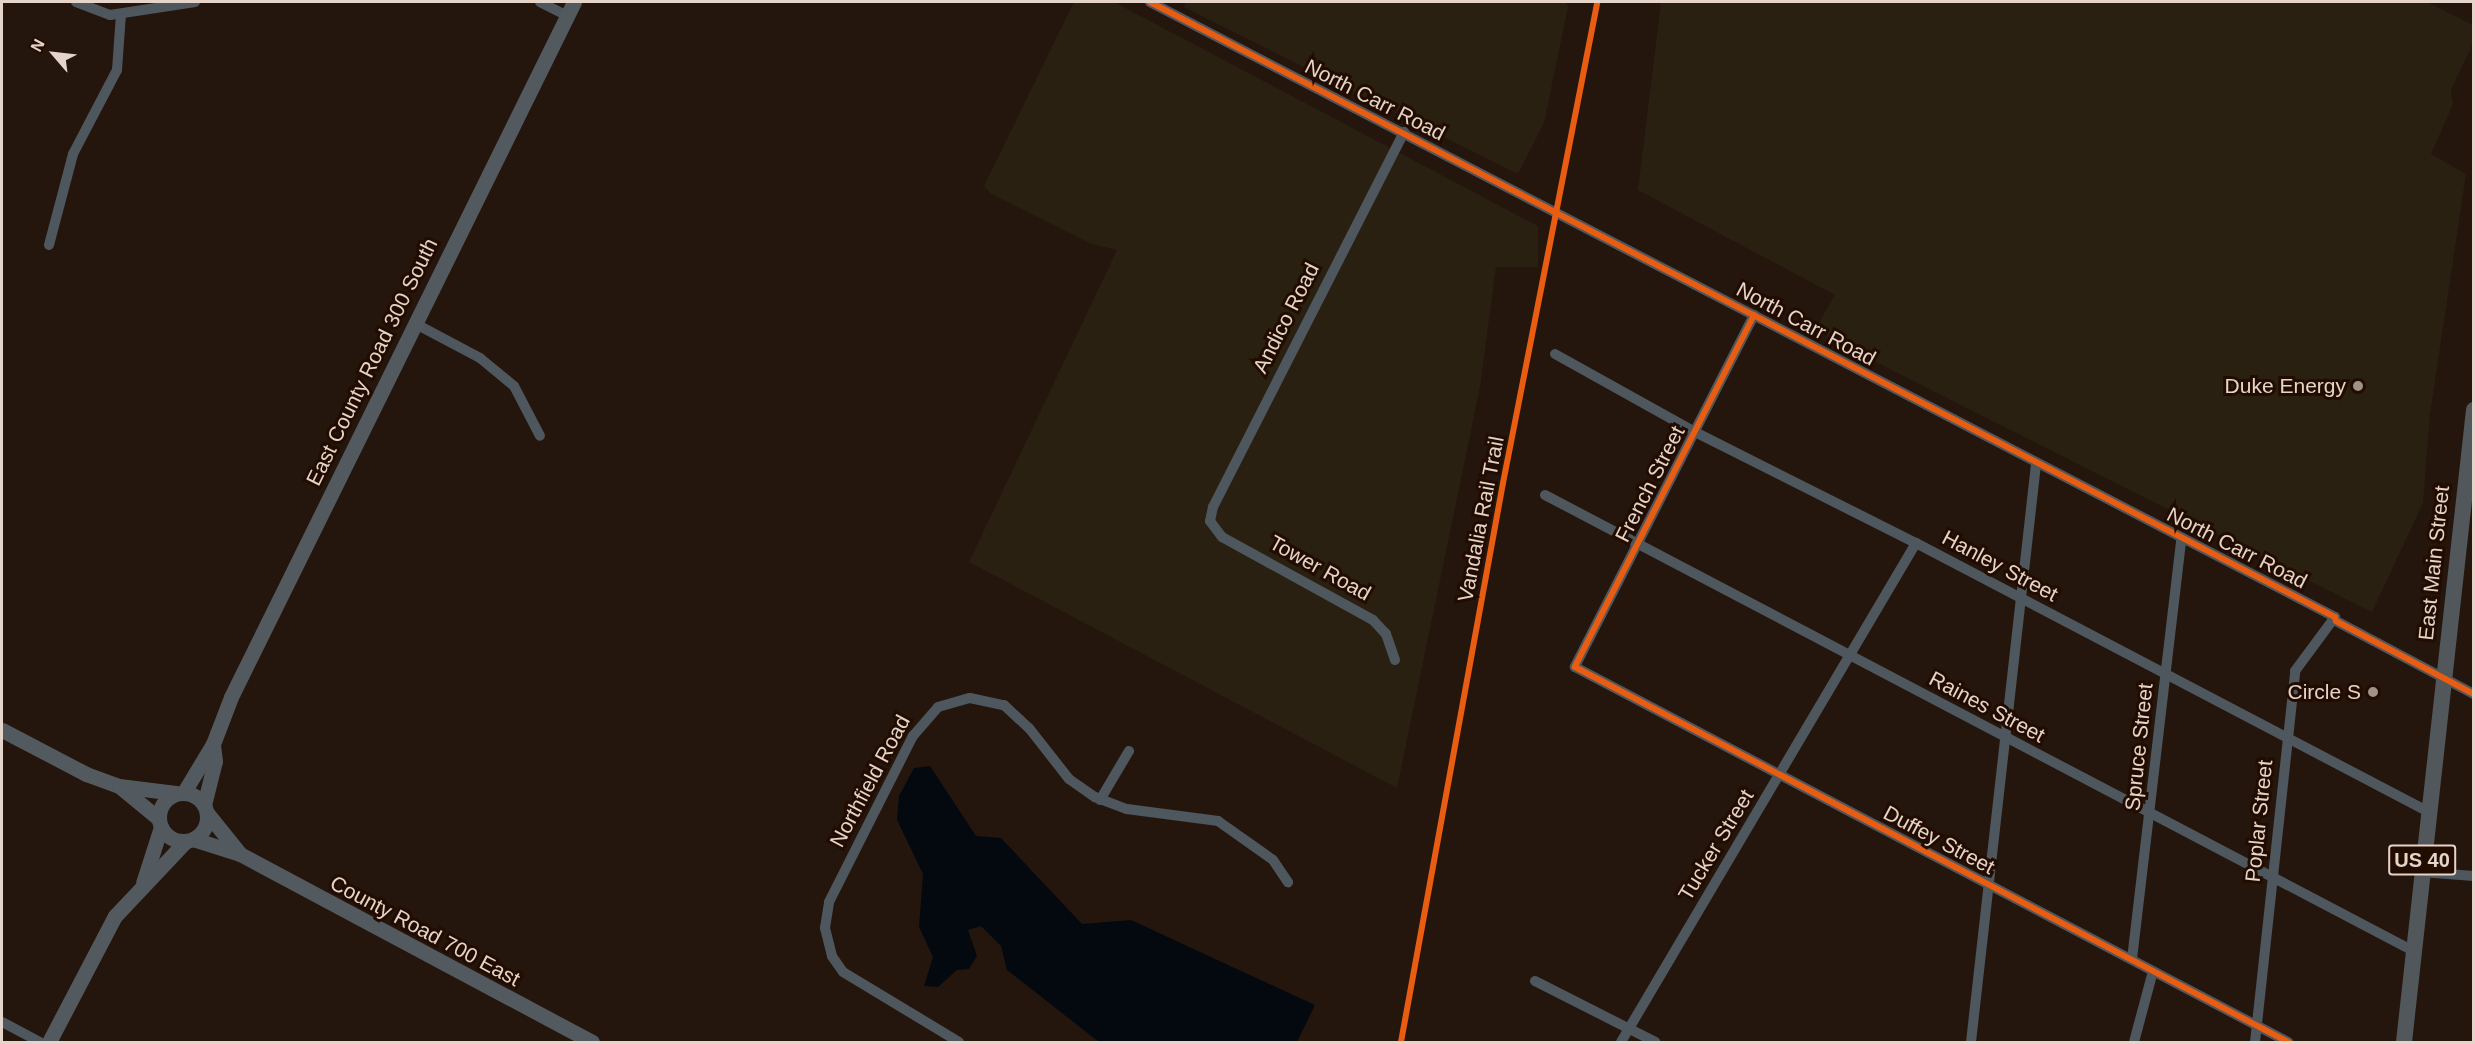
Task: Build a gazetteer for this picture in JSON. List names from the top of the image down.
{
  "streets": {
    "main road": ["East Main Street", "US 40"],
    "street": [
      "North Carr Road",
      "Andico Road",
      "East County Road 300 South",
      "French Street",
      "Hanley Street",
      "Tower Road",
      "Raines Street",
      "Spruce Street",
      "Northfield Road",
      "Poplar Street",
      "Duffey Street",
      "Tucker Street",
      "County Road 700 East"
    ],
    "cycle path": ["Vandalia Rail Trail"]
  },
  "crossings": [
    ["North Carr Road", "Andico Road"],
    ["North Carr Road", "French Street"],
    ["North Carr Road", "East Main Street"],
    ["North Carr Road", "Spruce Street"],
    ["North Carr Road", "Poplar Street"],
    ["Andico Road", "Tower Road"],
    ["East County Road 300 South", "County Road 700 East"],
    ["French Street", "Hanley Street"],
    ["French Street", "Raines Street"],
    ["French Street", "Duffey Street"],
    ["East Main Street", "Hanley Street"],
    ["East Main Street", "Raines Street"],
    ["Hanley Street", "Spruce Street"],
    ["Hanley Street", "Poplar Street"],
    ["Hanley Street", "Tucker Street"],
    ["Raines Street", "Spruce Street"],
    ["Raines Street", "Poplar Street"],
    ["Raines Street", "Tucker Street"],
    ["Spruce Street", "Duffey Street"],
    ["Poplar Street", "Duffey Street"],
    ["Duffey Street", "Tucker Street"]
  ],
  "places": ["Duke Energy", "Circle S"],
  "north": "top left"
}
